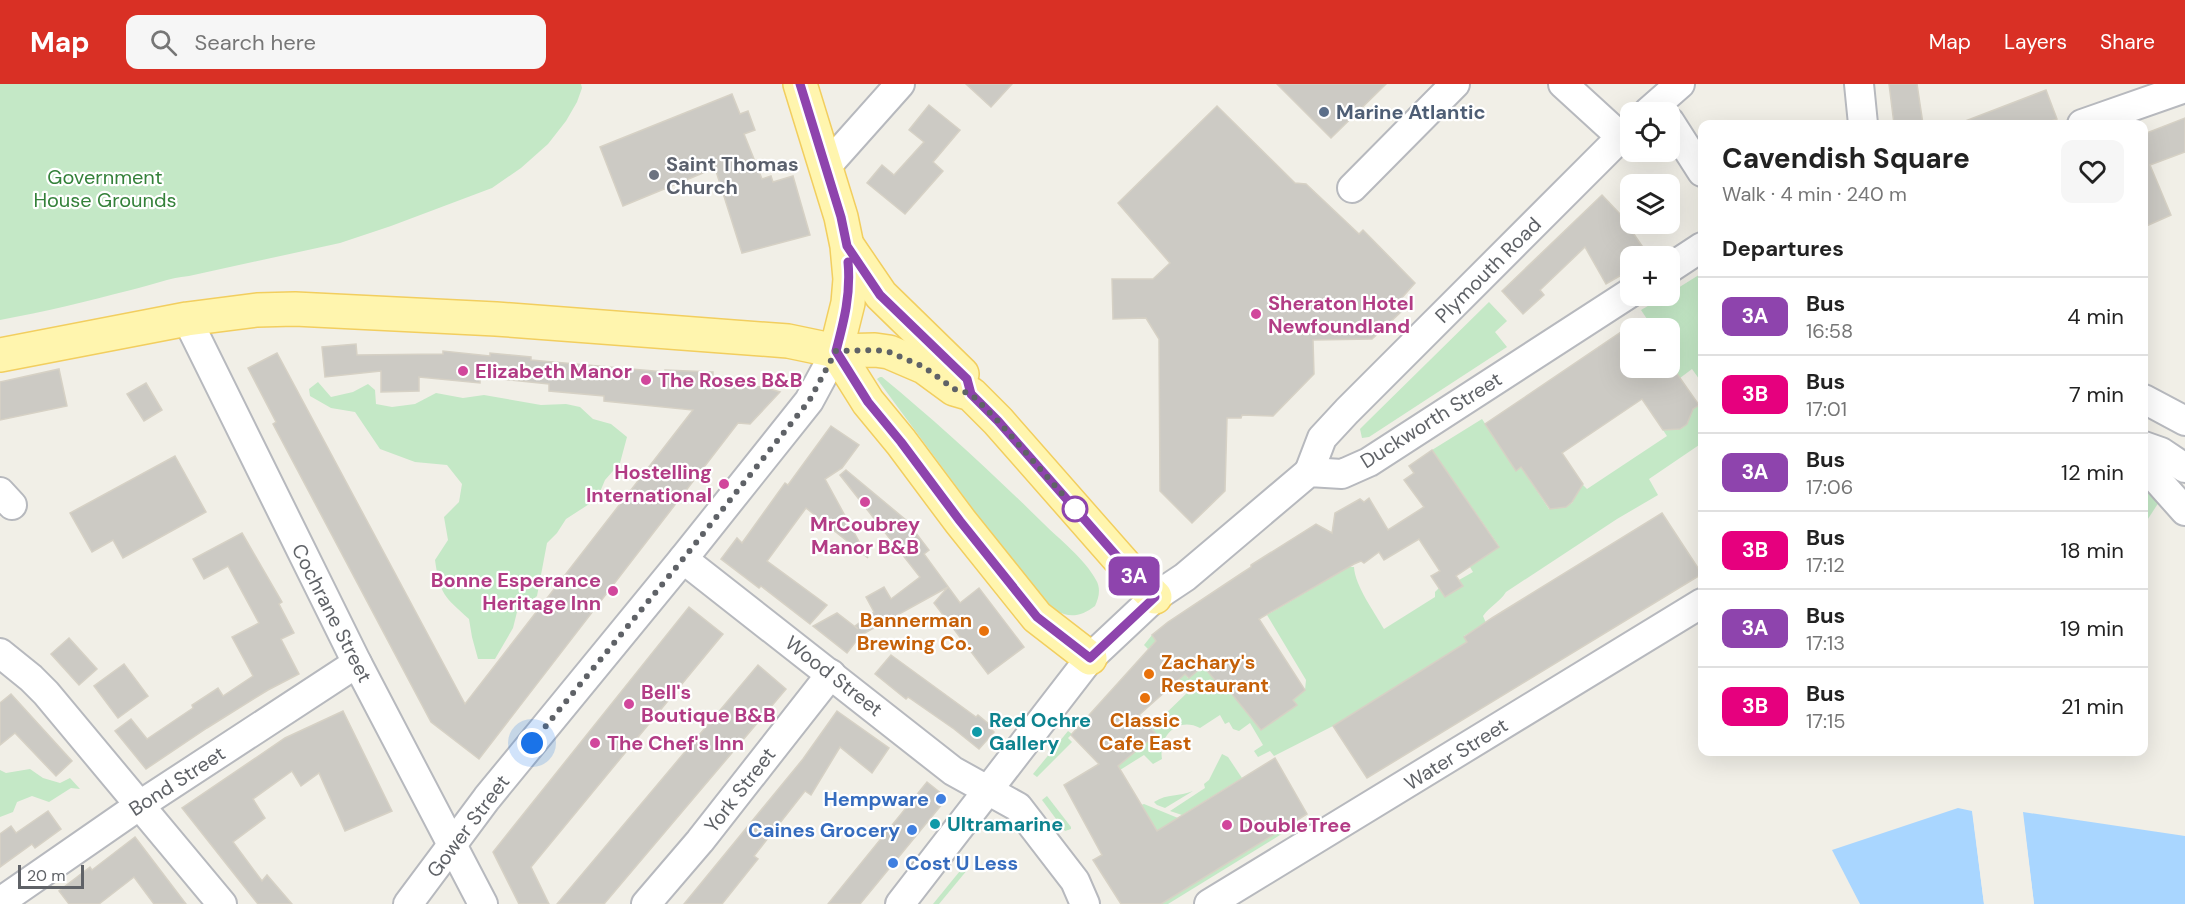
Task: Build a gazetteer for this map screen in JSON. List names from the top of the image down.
{
  "streets": {
    "street": [
      "Plymouth Road",
      "Duckworth Street",
      "Cochrane Street",
      "Wood Street",
      "Water Street",
      "Bond Street",
      "York Street",
      "Gower Street"
    ]
  },
  "crossings": [
    ["Plymouth Road", "Duckworth Street"],
    ["Cochrane Street", "Bond Street"],
    ["Cochrane Street", "Gower Street"],
    ["Wood Street", "York Street"],
    ["Wood Street", "Gower Street"]
  ],
  "parks": ["Government House Grounds"],
  "places": [
    "Marine Atlantic",
    "Saint Thomas Church",
    "Sheraton Hotel Newfoundland",
    "Elizabeth Manor",
    "The Roses B&B",
    "Hostelling International",
    "MrCoubrey Manor B&B",
    "Bonne Esperance Heritage Inn",
    "Bannerman Brewing Co.",
    "Zachary's Restaurant",
    "Classic Cafe East",
    "Bell's Boutique B&B",
    "Red Ochre Gallery",
    "The Chef's Inn",
    "Hempware",
    "Ultramarine",
    "DoubleTree",
    "Caines Grocery",
    "Cost U Less"
  ],
  "lines": ["bus line 3A"],
  "scale_bar": "20 m",
  "page": {
    "header": "Map",
    "search": "Search here",
    "nav": ["Map", "Layers", "Share"],
    "on_map": "3A",
    "map_buttons": ["+", "−"],
    "heading": [
      ["Cavendish Square", "Walk · 4 min · 240 m"],
      "Departures"
    ],
    "list": [
      {
        "mark": "3A",
        "name": "Bus",
        "note": "16:58",
        "value": "4 min"
      },
      {
        "mark": "3B",
        "name": "Bus",
        "note": "17:01",
        "value": "7 min"
      },
      {
        "mark": "3A",
        "name": "Bus",
        "note": "17:06",
        "value": "12 min"
      },
      {
        "mark": "3B",
        "name": "Bus",
        "note": "17:12",
        "value": "18 min"
      },
      {
        "mark": "3A",
        "name": "Bus",
        "note": "17:13",
        "value": "19 min"
      },
      {
        "mark": "3B",
        "name": "Bus",
        "note": "17:15",
        "value": "21 min"
      }
    ],
    "scale": "20 m"
  }
}
